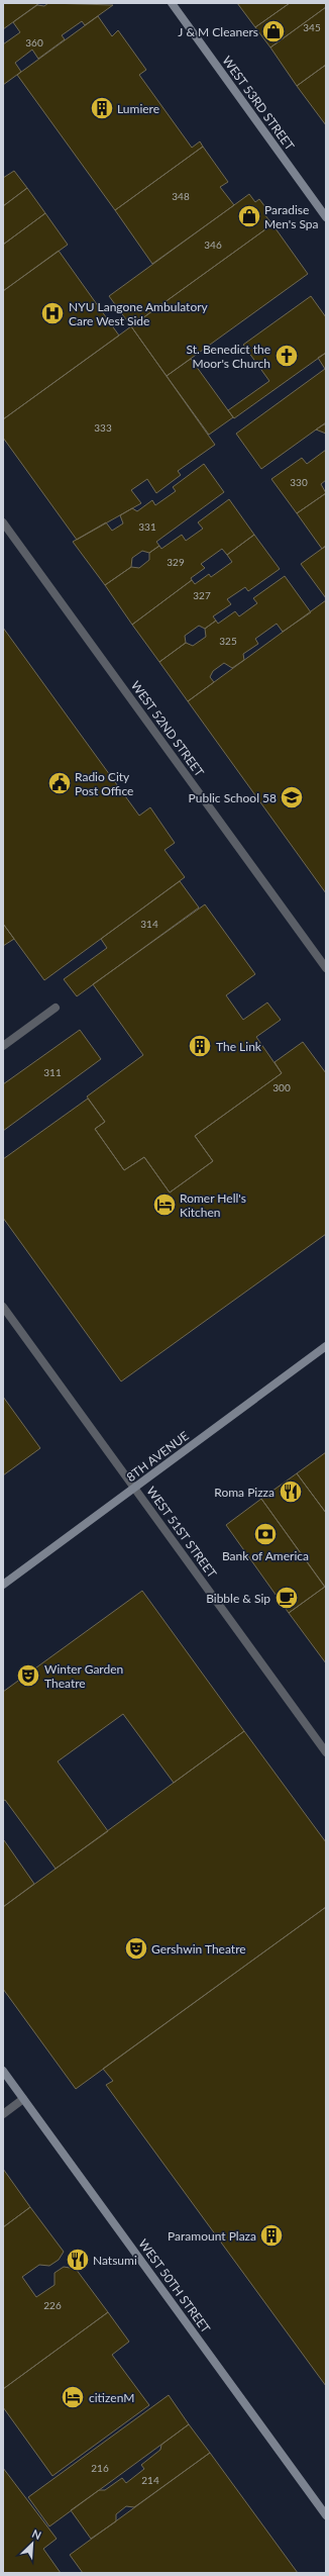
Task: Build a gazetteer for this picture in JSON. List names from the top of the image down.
{
  "streets": {
    "main road": ["WEST 53RD STREET", "8TH AVENUE", "WEST 50TH STREET"],
    "street": ["WEST 52ND STREET", "WEST 51ST STREET"]
  },
  "crossings": [
    ["8TH AVENUE", "WEST 51ST STREET"]
  ],
  "places": {
    "shop": ["J & M Cleaners", "Paradise Men's Spa"],
    "building": ["Lumiere", "The Link", "Paramount Plaza"],
    "hospital": ["NYU Langone Ambulatory Care West Side"],
    "church": ["St. Benedict the Moor's Church"],
    "public building": ["Radio City Post Office"],
    "school or university": ["Public School 58"],
    "hotel": ["Romer Hell's Kitchen", "citizenM"],
    "restaurant": ["Roma Pizza", "Natsumi"],
    "bank": ["Bank of America"],
    "cafe": ["Bibble & Sip"],
    "theatre": ["Winter Garden Theatre", "Gershwin Theatre"]
  },
  "house_numbers": [
    "345",
    "360",
    "348",
    "346",
    "333",
    "330",
    "331",
    "329",
    "327",
    "325",
    "314",
    "311",
    "300",
    "226",
    "216",
    "214"
  ],
  "north": "top right"
}
